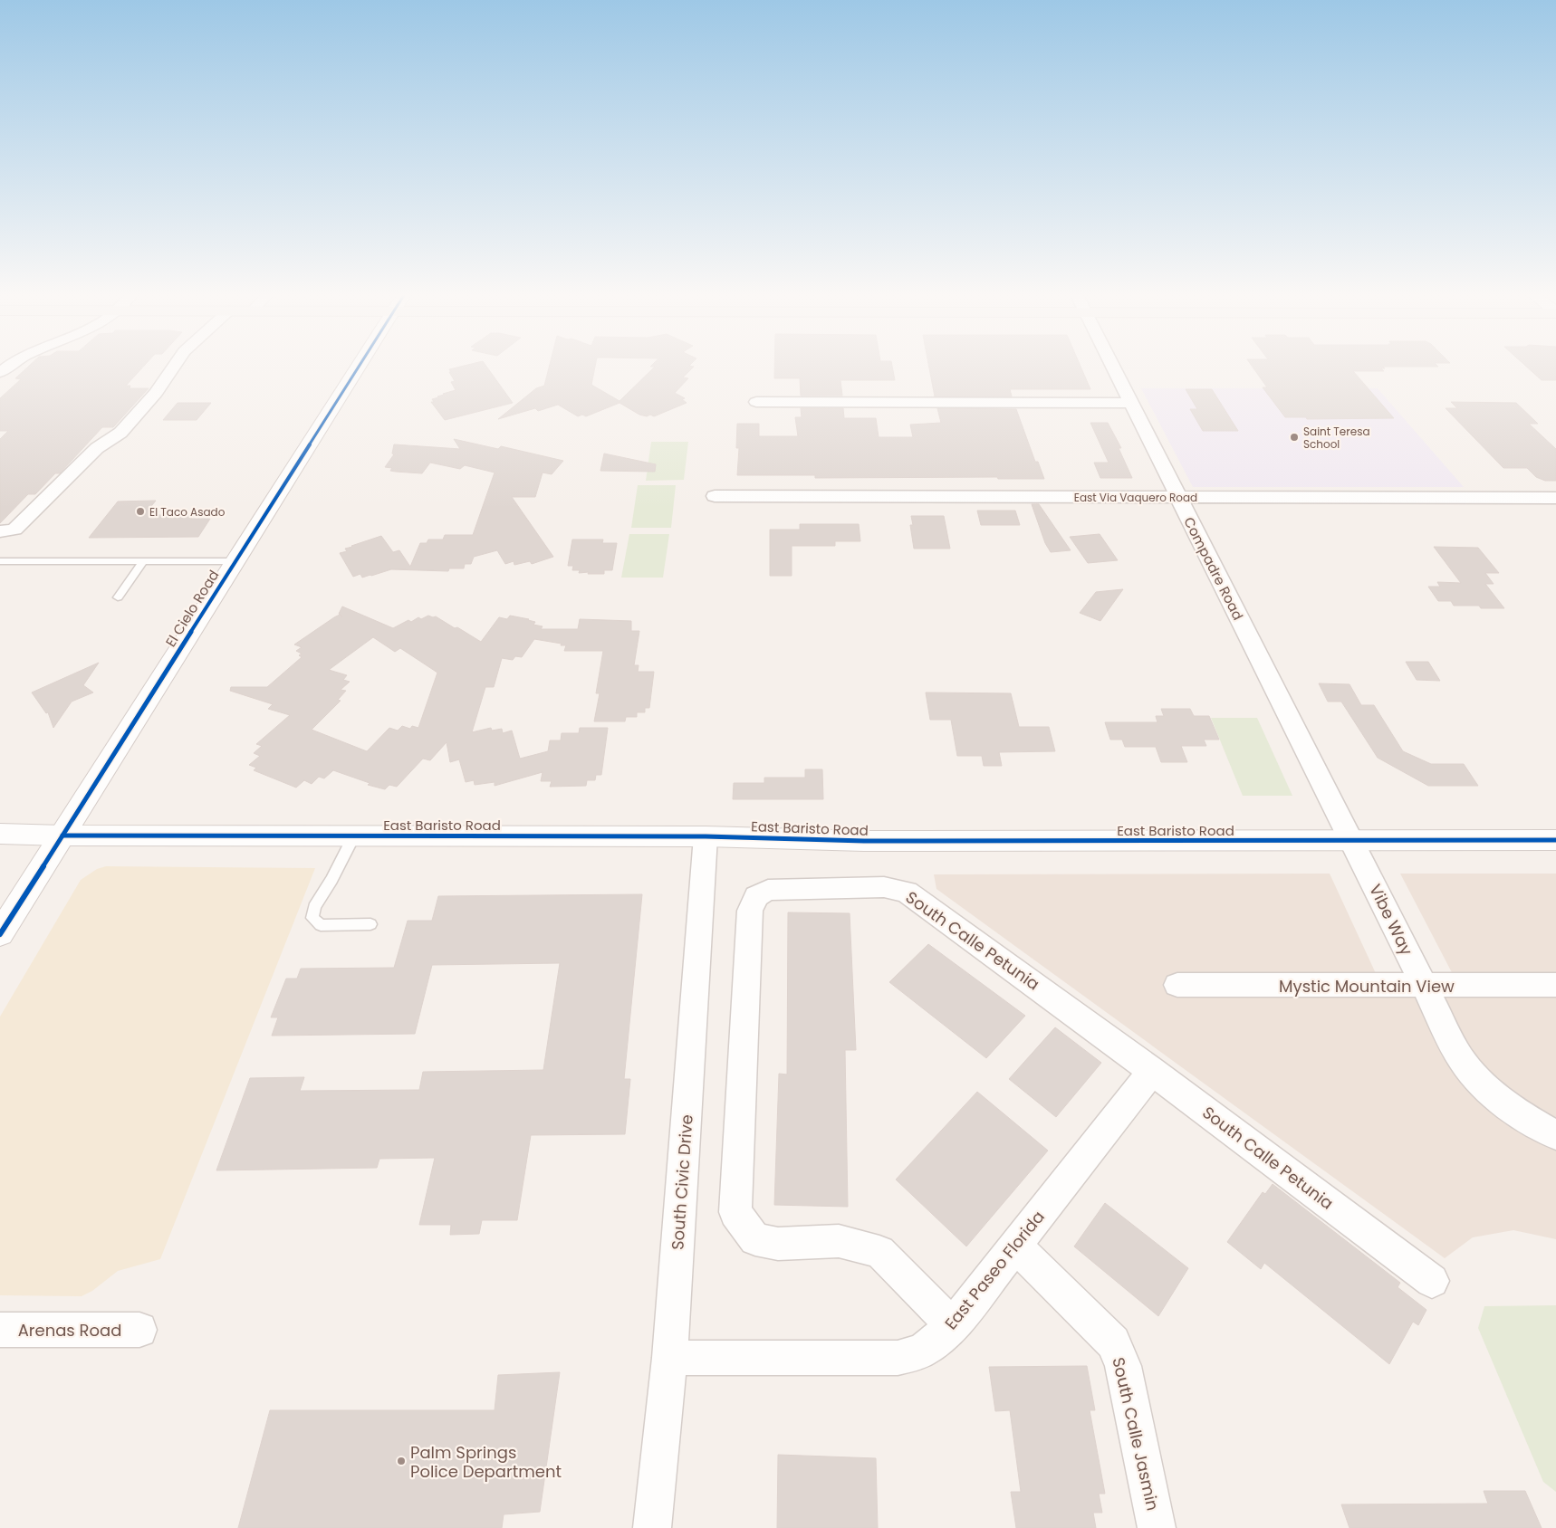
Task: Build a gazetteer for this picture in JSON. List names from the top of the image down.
{
  "streets": {
    "street": [
      "East Via Vaquero Road",
      "Compadre Road",
      "El Cielo Road",
      "East Baristo Road",
      "Vibe Way",
      "South Calle Petunia",
      "Mystic Mountain View",
      "South Civic Drive",
      "East Paseo Florida",
      "Arenas Road",
      "South Calle Jasmin"
    ]
  },
  "crossings": [
    ["East Via Vaquero Road", "Compadre Road"],
    ["Compadre Road", "East Baristo Road"],
    ["Compadre Road", "Vibe Way"],
    ["El Cielo Road", "East Baristo Road"],
    ["East Baristo Road", "Vibe Way"],
    ["East Baristo Road", "South Civic Drive"],
    ["Vibe Way", "Mystic Mountain View"],
    ["South Calle Petunia", "East Paseo Florida"],
    ["South Civic Drive", "East Paseo Florida"],
    ["East Paseo Florida", "South Calle Jasmin"]
  ],
  "places": ["Saint Teresa School", "El Taco Asado", "Palm Springs Police Department"]
}
